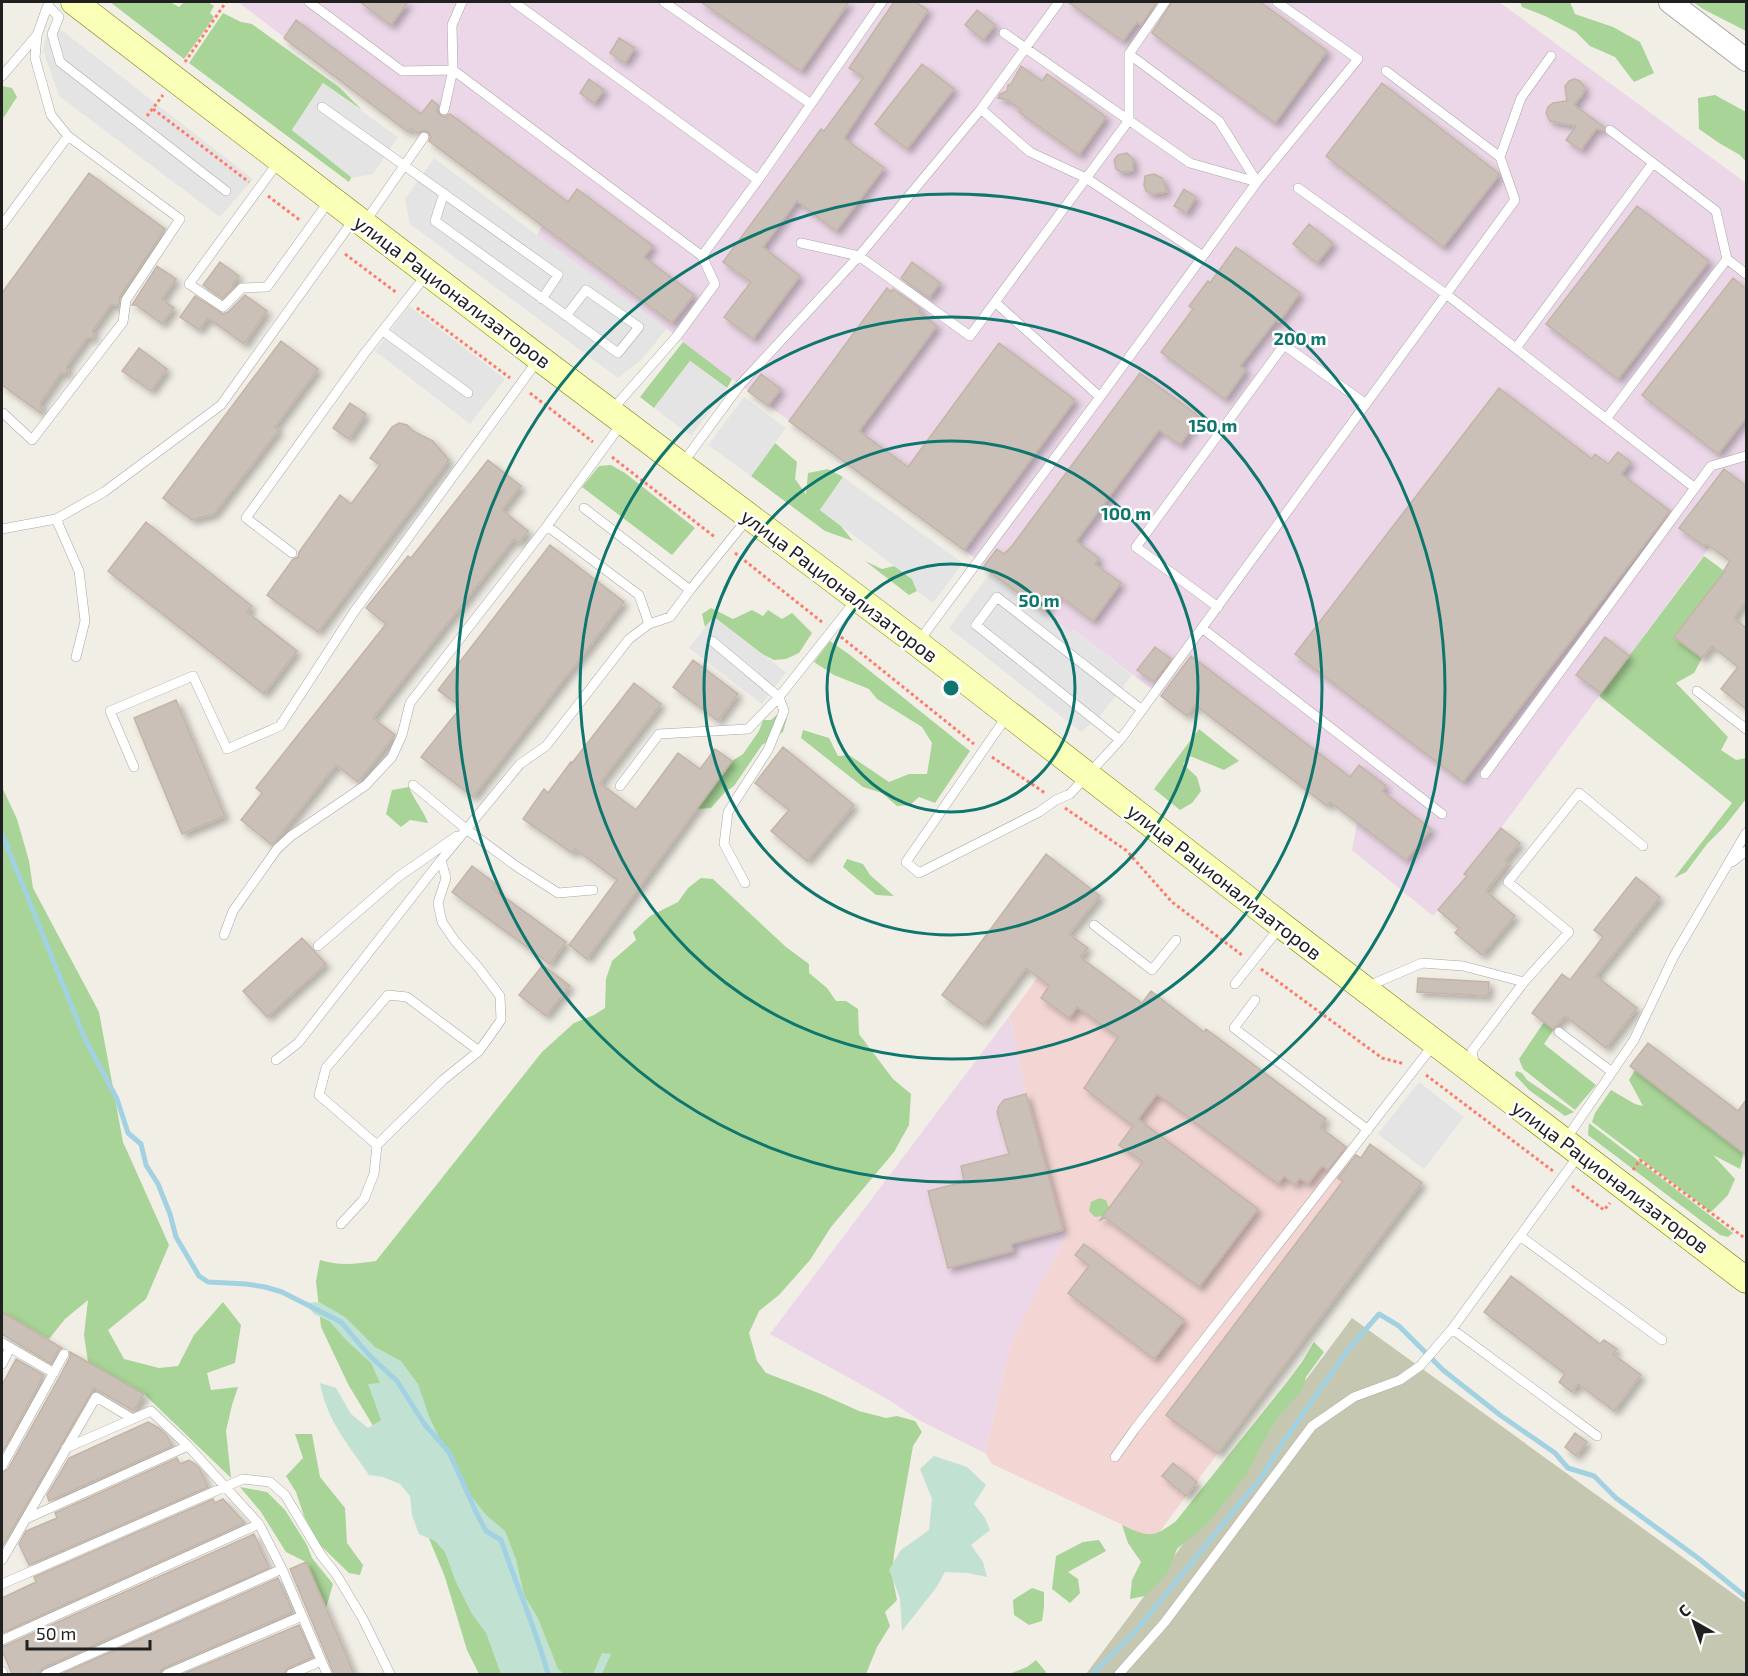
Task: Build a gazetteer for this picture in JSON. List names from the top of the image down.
{
  "streets": {
    "main road": ["улица Рационализаторов"]
  },
  "scale_bar": "50 m",
  "north": "top left",
  "rings": [
    "200 m",
    "150 m",
    "100 m",
    "50 m"
  ]
}
